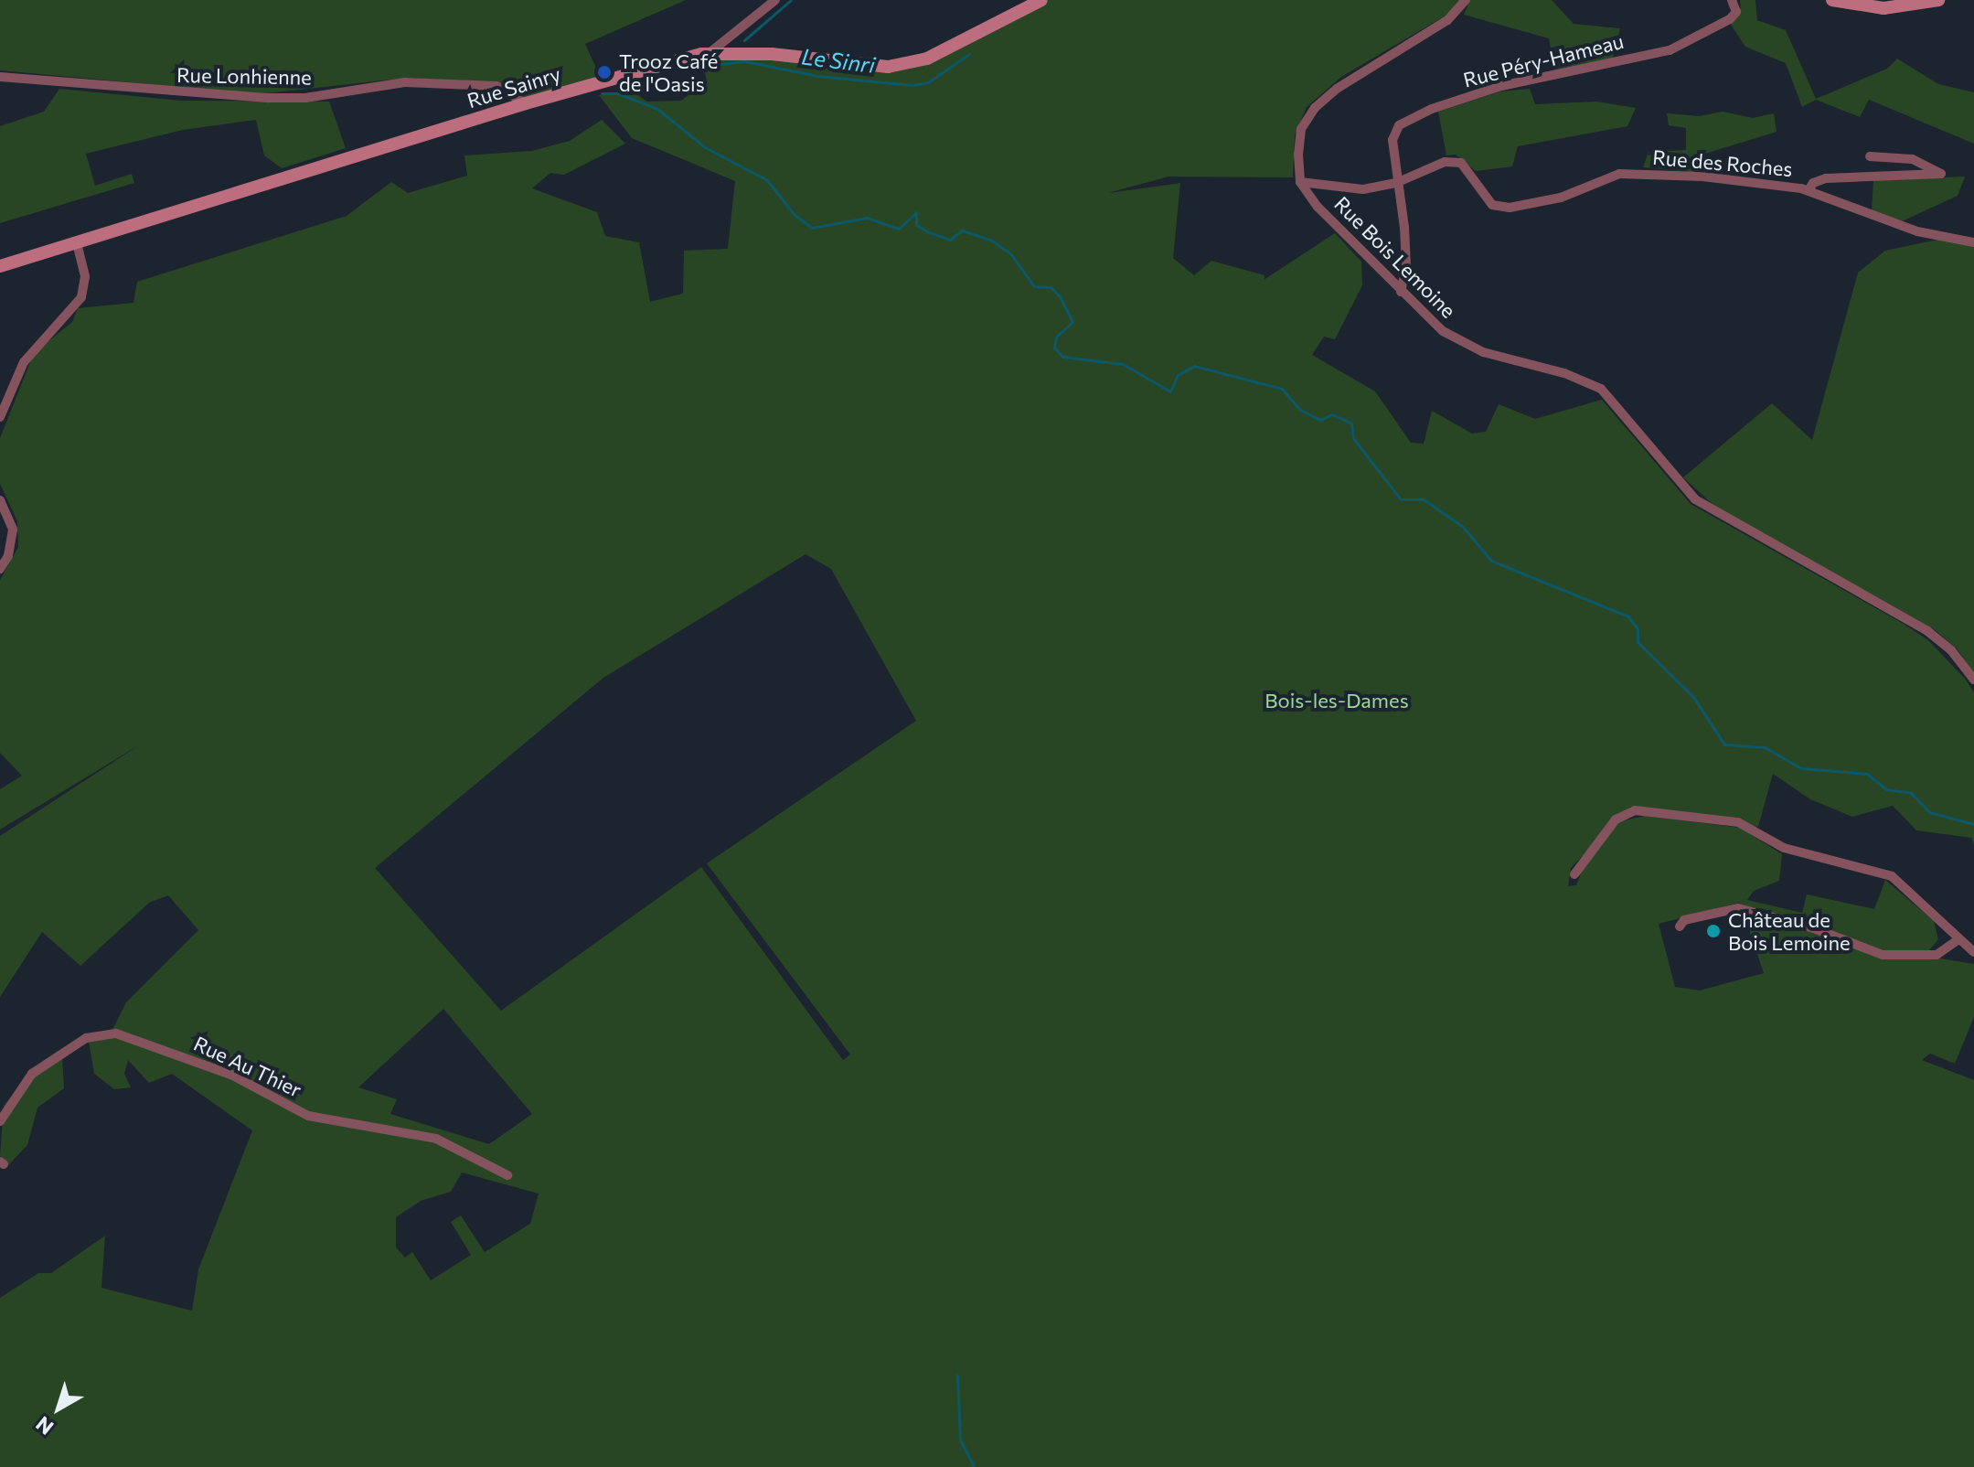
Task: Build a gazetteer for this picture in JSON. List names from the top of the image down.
{
  "streets": {
    "street": [
      "Rue Péry-Hameau",
      "Rue Lonhienne",
      "Rue Sainry",
      "Rue des Roches",
      "Rue Bois Lemoine",
      "Rue Au Thier"
    ]
  },
  "crossings": [
    ["Rue Péry-Hameau", "Rue des Roches"],
    ["Rue Péry-Hameau", "Rue Bois Lemoine"],
    ["Rue Lonhienne", "Rue Sainry"]
  ],
  "water": ["Le Sinri"],
  "parks": ["Bois-les-Dames"],
  "places": ["Trooz Café de l'Oasis", "Château de Bois Lemoine"],
  "north": "bottom left"
}
